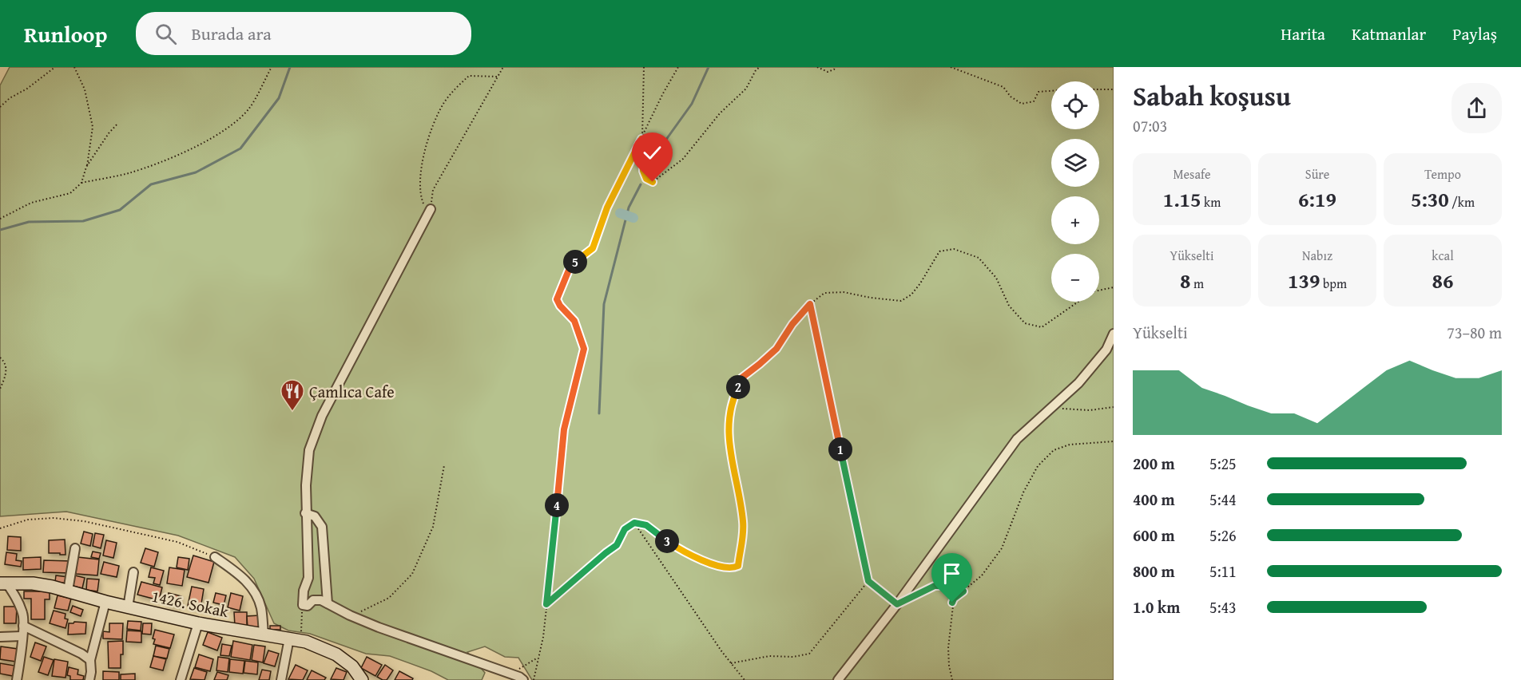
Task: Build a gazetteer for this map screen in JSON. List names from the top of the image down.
{
  "streets": {
    "main road": ["1426. Sokak"]
  },
  "places": {
    "restaurant": ["Çamlıca Cafe"]
  },
  "page": {
    "header": "Runloop",
    "search": "Burada ara",
    "nav": ["Harita", "Katmanlar", "Paylaş"],
    "heading": ["Sabah koşusu", "07:03"],
    "map_buttons": ["+", "−"],
    "stats": [
      ["Mesafe", "1.15 km"],
      ["Süre", "6:19"],
      ["Tempo", "5:30 /km"],
      ["Yükselti", "8 m"],
      ["Nabız", "139 bpm"],
      ["kcal", "86"]
    ],
    "pins": [
      "5",
      "2",
      "1",
      "4",
      "3"
    ],
    "chart": ["Yükselti", "73–80 m"],
    "list": [
      {
        "name": "200 m",
        "note": "5:25"
      },
      {
        "name": "400 m",
        "note": "5:44"
      },
      {
        "name": "600 m",
        "note": "5:26"
      },
      {
        "name": "800 m",
        "note": "5:11"
      },
      {
        "name": "1.0 km",
        "note": "5:43"
      }
    ]
  }
}
